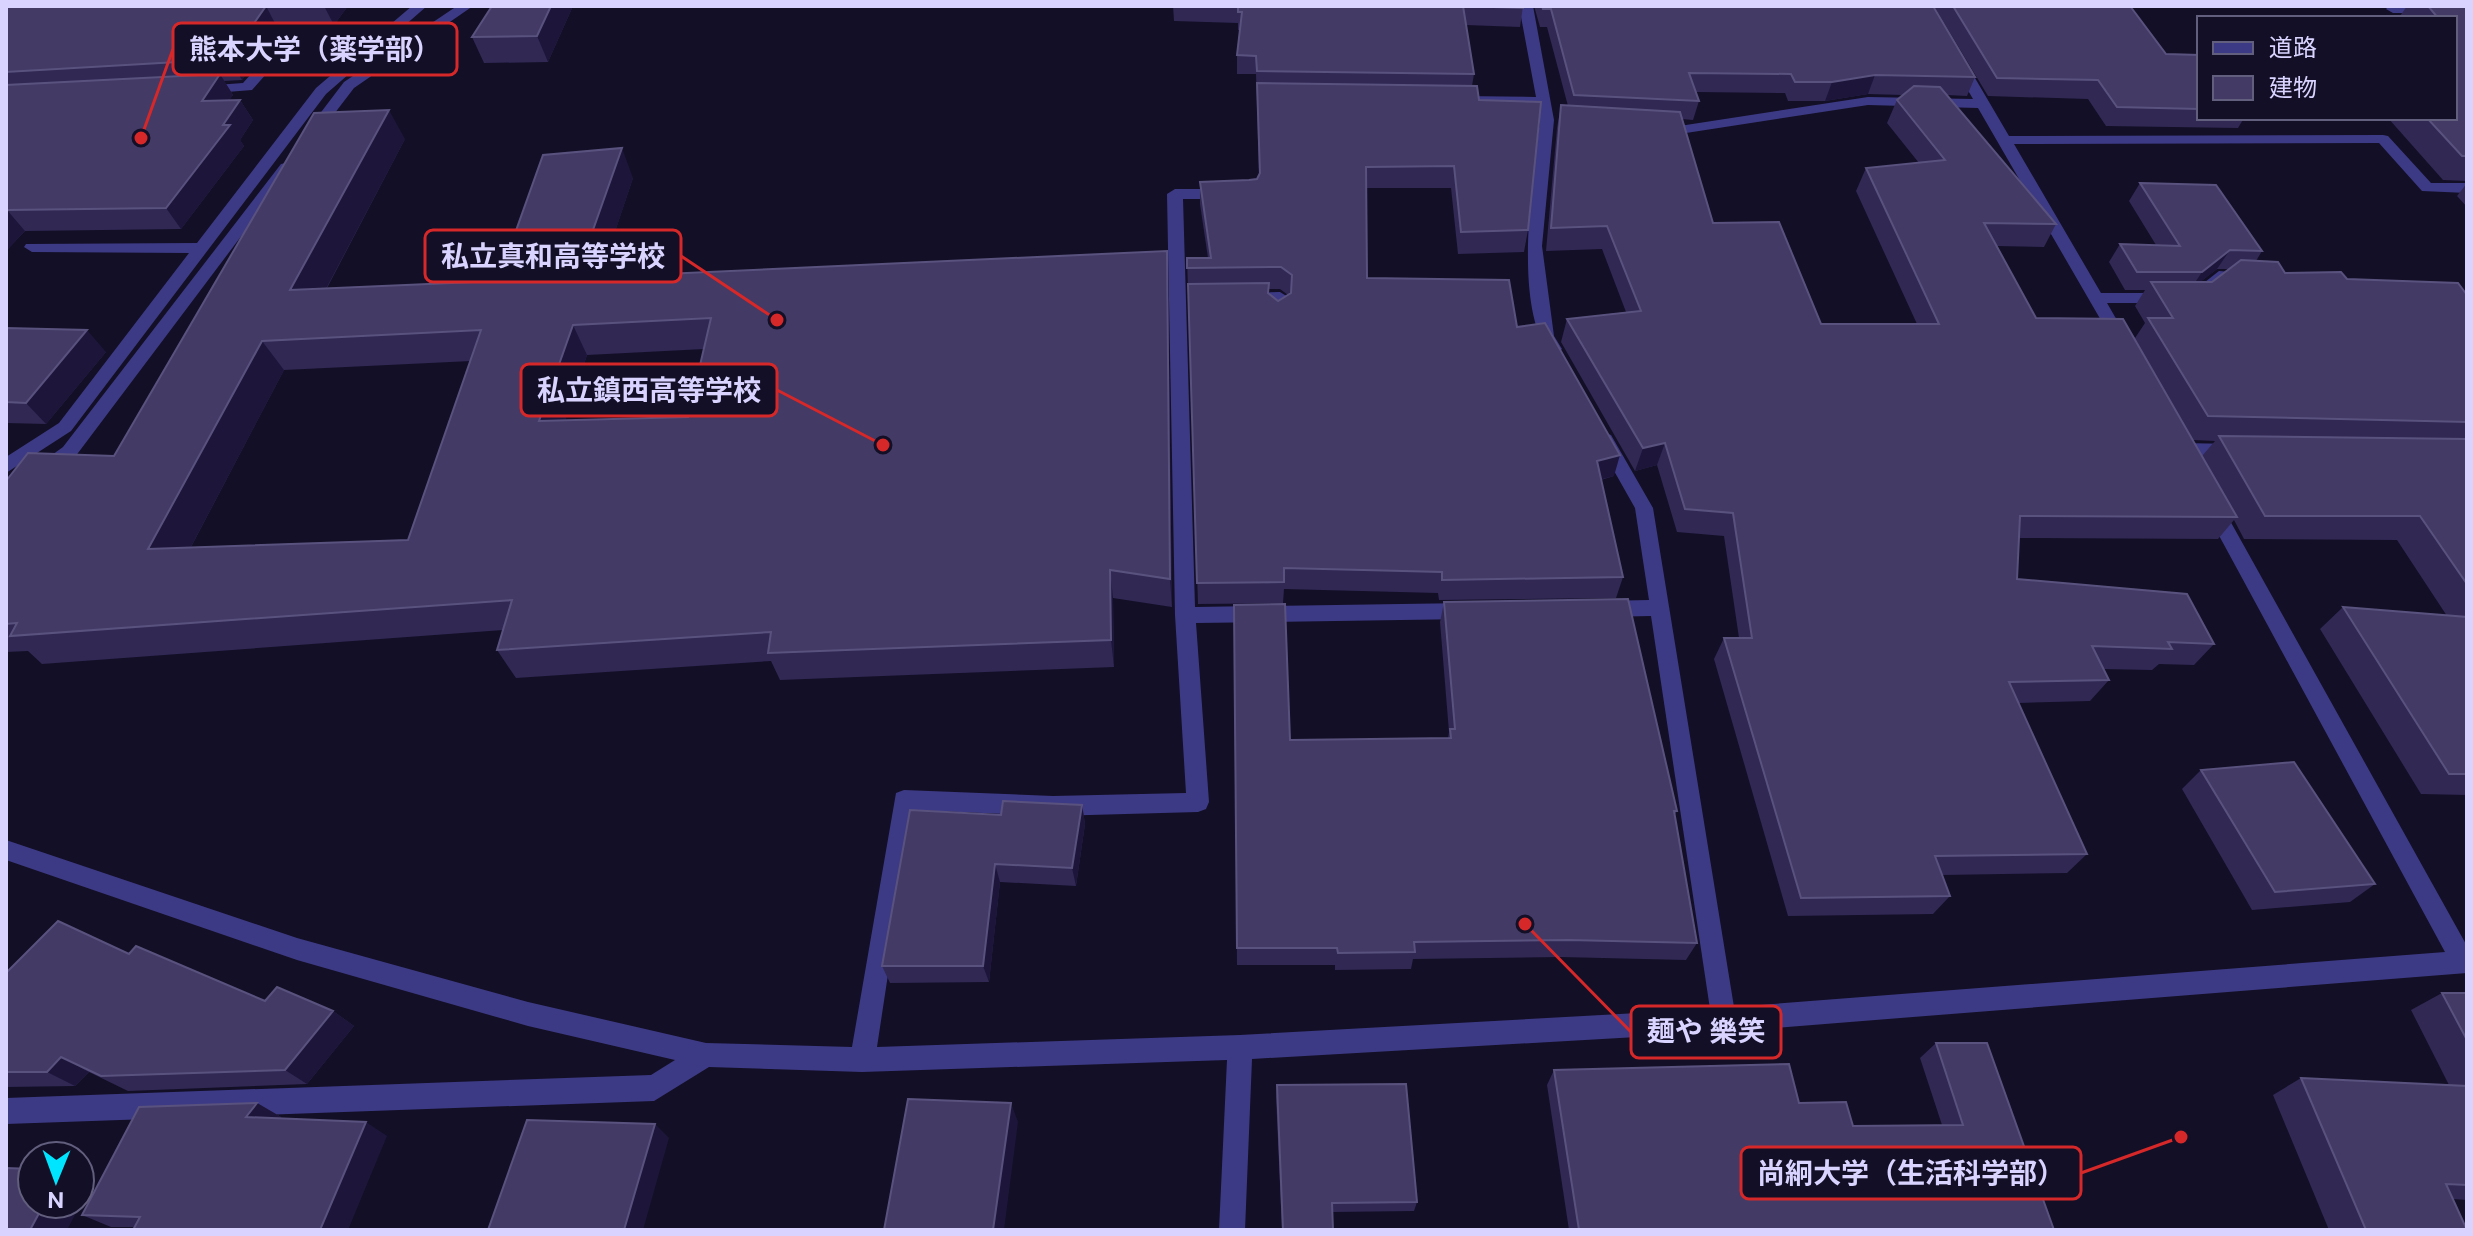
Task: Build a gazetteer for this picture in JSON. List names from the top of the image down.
{
  "places": [
    "熊本大学（薬学部）",
    "私立真和高等学校",
    "私立鎮西高等学校",
    "麺や 樂笑",
    "尚絅大学（生活科学部）"
  ],
  "legend": ["道路", "建物"],
  "north": "bottom"
}
